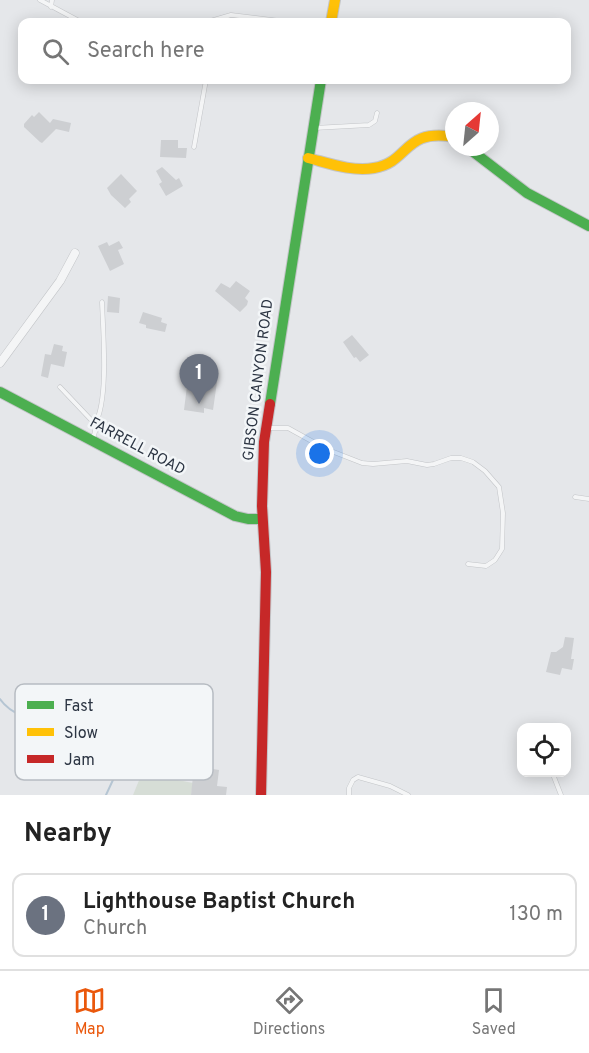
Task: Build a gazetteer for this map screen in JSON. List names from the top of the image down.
{
  "streets": {
    "main road": ["GIBSON CANYON ROAD", "FARRELL ROAD"]
  },
  "crossings": [
    ["GIBSON CANYON ROAD", "FARRELL ROAD"]
  ],
  "legend": ["Fast", "Slow", "Jam"],
  "north": "top right",
  "page": {
    "search": "Search here",
    "pins": "1",
    "heading": "Nearby",
    "list": [
      {
        "mark": "1",
        "name": "Lighthouse Baptist Church",
        "note": "Church",
        "value": "130 m"
      }
    ],
    "nav": ["Map", "Directions", "Saved"]
  }
}
